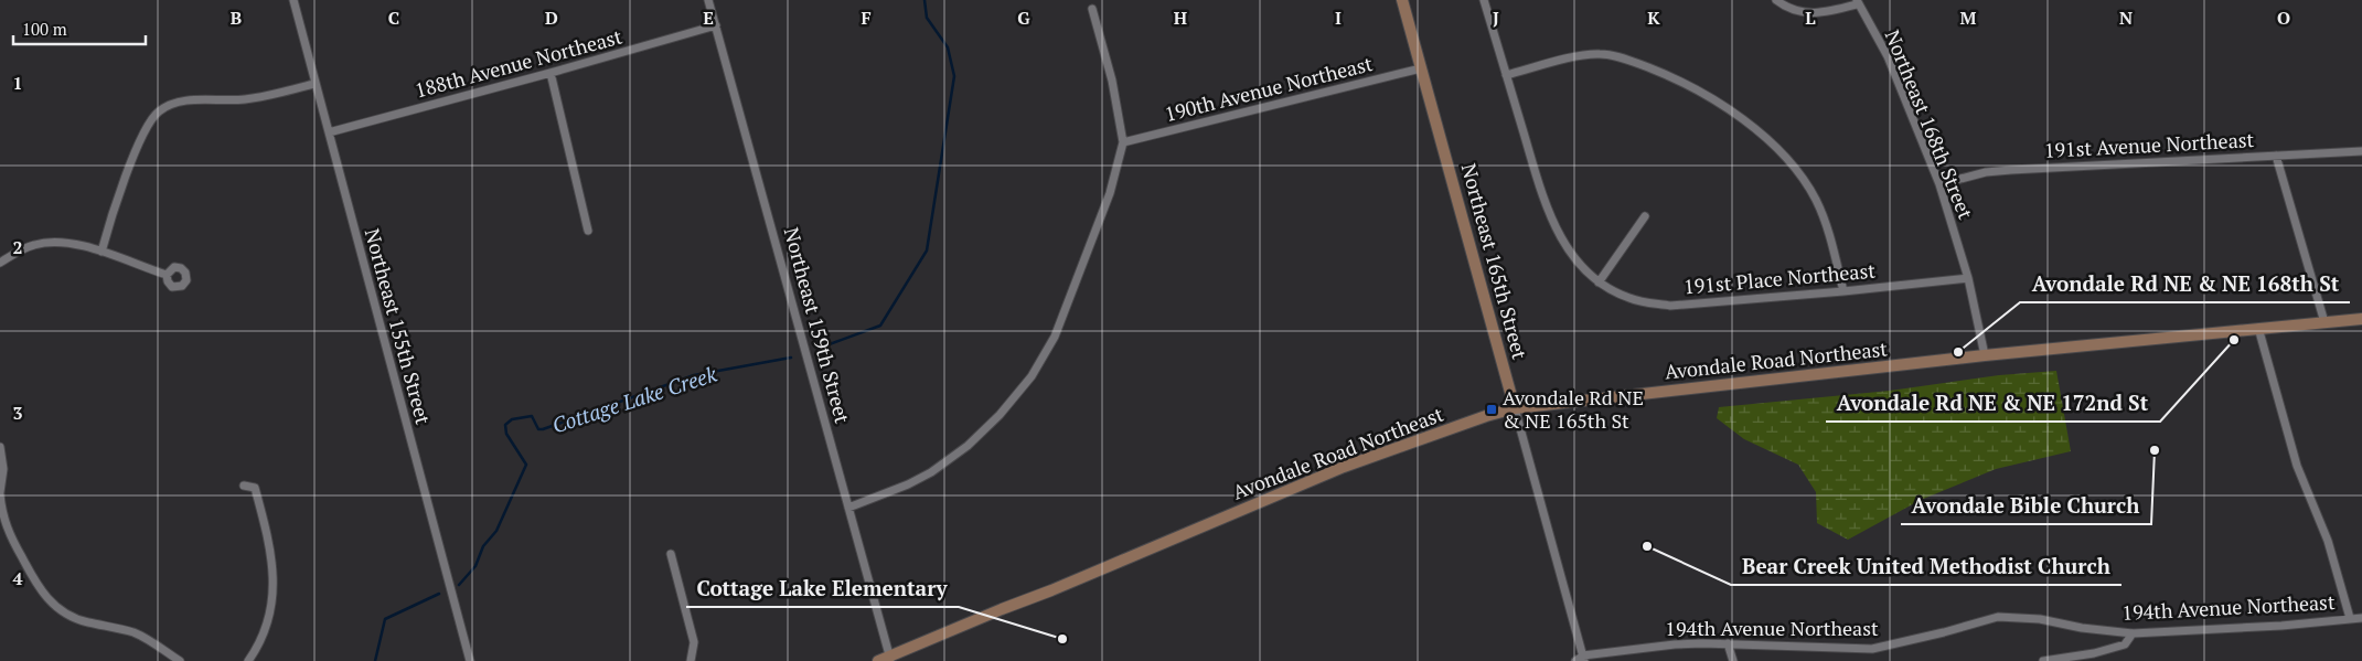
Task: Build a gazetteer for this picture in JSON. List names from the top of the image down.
{
  "streets": {
    "main road": ["Northeast 165th Street", "Avondale Road Northeast"],
    "street": [
      "188th Avenue Northeast",
      "190th Avenue Northeast",
      "Northeast 168th Street",
      "191st Avenue Northeast",
      "191st Place Northeast",
      "Northeast 159th Street",
      "Northeast 155th Street",
      "194th Avenue Northeast"
    ]
  },
  "crossings": [
    ["188th Avenue Northeast", "Northeast 159th Street"],
    ["188th Avenue Northeast", "Northeast 155th Street"],
    ["190th Avenue Northeast", "Northeast 165th Street"],
    ["Northeast 168th Street", "191st Avenue Northeast"],
    ["Northeast 168th Street", "191st Place Northeast"],
    ["Northeast 168th Street", "Avondale Road Northeast"],
    ["Northeast 165th Street", "Avondale Road Northeast"],
    ["Northeast 165th Street", "194th Avenue Northeast"],
    ["Northeast 159th Street", "Avondale Road Northeast"]
  ],
  "water": ["Cottage Lake Creek"],
  "places": {
    "other": [
      "Avondale Rd NE & NE 172nd St",
      "Avondale Rd NE & NE 168th St",
      "Avondale Bible Church",
      "Bear Creek United Methodist Church",
      "Cottage Lake Elementary"
    ],
    "transit": ["Avondale Rd NE & NE 165th St"]
  },
  "scale_bar": "100 m",
  "grid": {
    "columns": [
      "B",
      "C",
      "D",
      "E",
      "F",
      "G",
      "H",
      "I",
      "J",
      "K",
      "L",
      "M",
      "N",
      "O"
    ],
    "rows": [
      "1",
      "2",
      "3",
      "4"
    ]
  }
}
